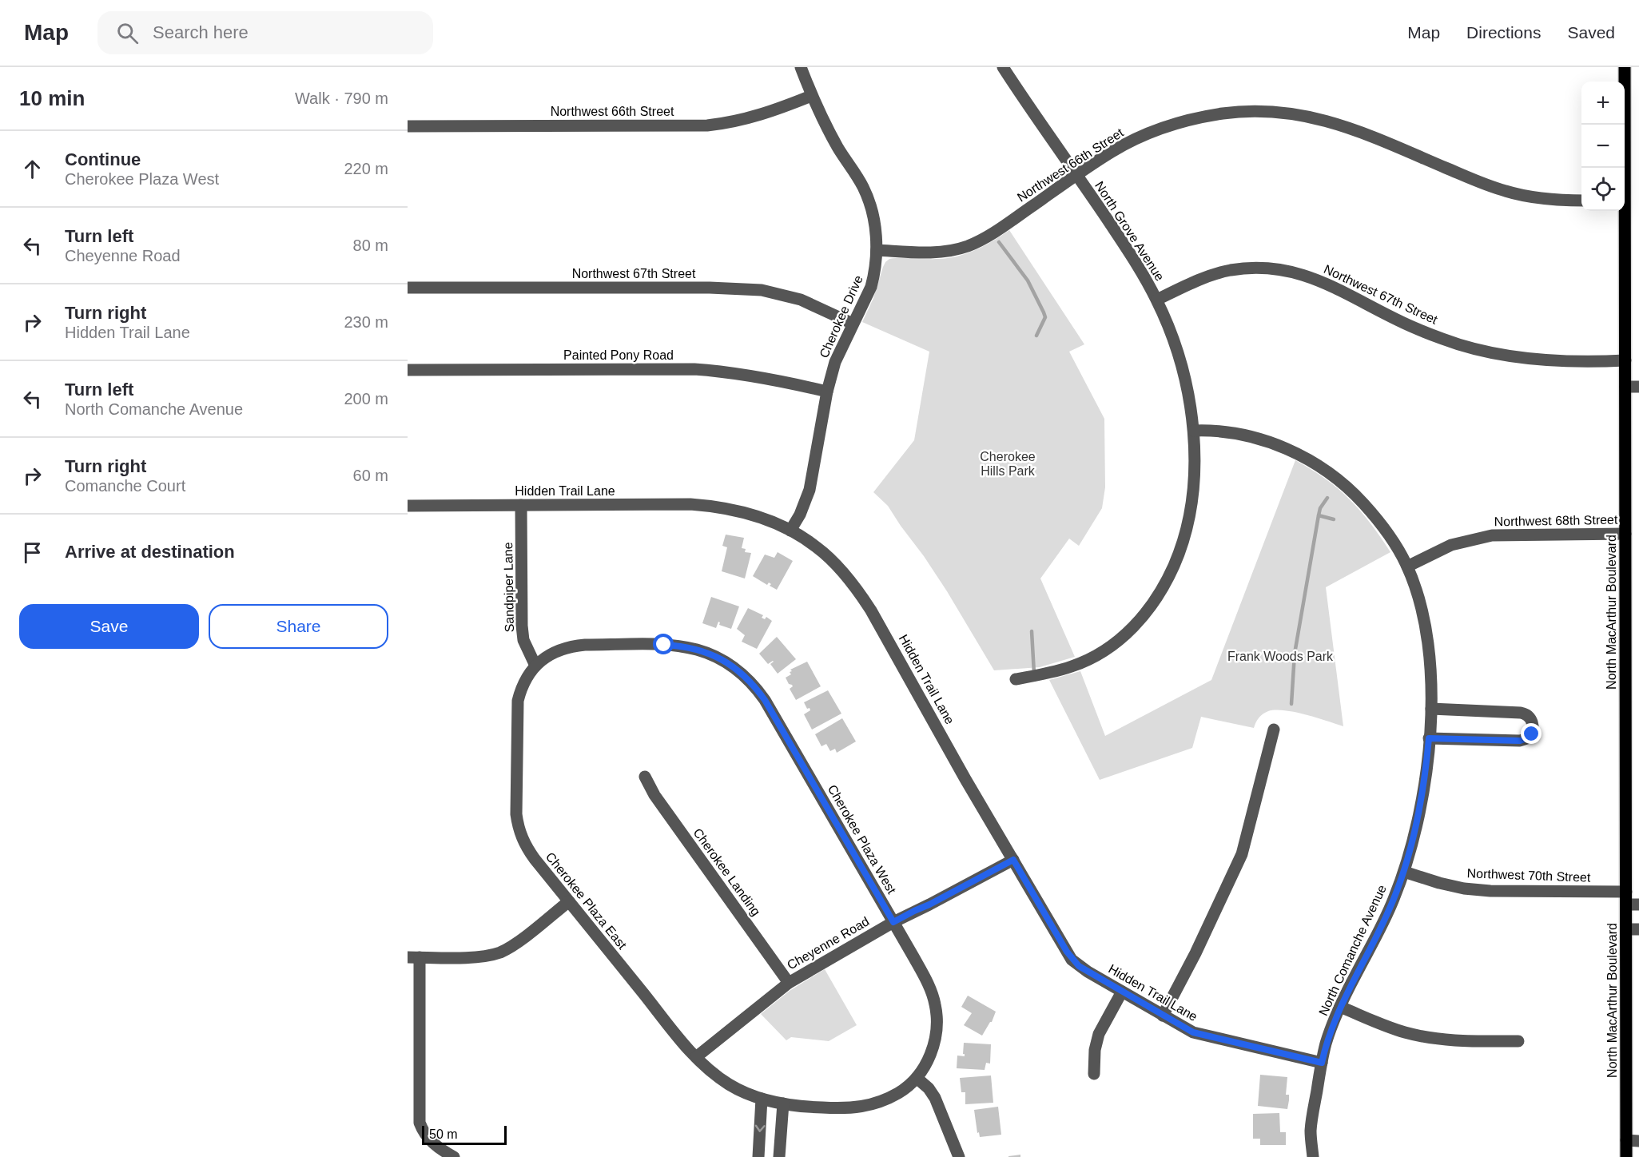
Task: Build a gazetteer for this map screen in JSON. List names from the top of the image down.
{
  "streets": {
    "main road": ["North MacArthur Boulevard"],
    "street": [
      "Northwest 66th Street",
      "North Grove Avenue",
      "Northwest 67th Street",
      "Cherokee Drive",
      "Painted Pony Road",
      "Hidden Trail Lane",
      "Northwest 68th Street",
      "Sandpiper Lane",
      "Cherokee Plaza West",
      "Cherokee Landing",
      "Northwest 70th Street",
      "Cherokee Plaza East",
      "Cheyenne Road",
      "North Comanche Avenue"
    ]
  },
  "crossings": [
    ["Northwest 66th Street", "North Grove Avenue"],
    ["Northwest 66th Street", "Cherokee Drive"],
    ["North Grove Avenue", "Northwest 67th Street"],
    ["North Grove Avenue", "North Comanche Avenue"],
    ["Northwest 67th Street", "Cherokee Drive"],
    ["Northwest 67th Street", "North MacArthur Boulevard"],
    ["Cherokee Drive", "Painted Pony Road"],
    ["Cherokee Drive", "Hidden Trail Lane"],
    ["Hidden Trail Lane", "Sandpiper Lane"],
    ["Hidden Trail Lane", "Cheyenne Road"],
    ["Hidden Trail Lane", "North Comanche Avenue"],
    ["Northwest 68th Street", "North MacArthur Boulevard"],
    ["Northwest 68th Street", "North Comanche Avenue"],
    ["Sandpiper Lane", "Cherokee Plaza West"],
    ["Sandpiper Lane", "Cherokee Plaza East"],
    ["North MacArthur Boulevard", "Northwest 70th Street"],
    ["Cherokee Plaza West", "Cherokee Plaza East"],
    ["Cherokee Plaza West", "Cheyenne Road"],
    ["Cherokee Landing", "Cheyenne Road"],
    ["Northwest 70th Street", "North Comanche Avenue"],
    ["Cherokee Plaza East", "Cheyenne Road"]
  ],
  "parks": ["Cherokee Hills Park", "Frank Woods Park"],
  "scale_bar": "50 m",
  "page": {
    "header": "Map",
    "search": "Search here",
    "nav": ["Map", "Directions", "Saved"],
    "heading": ["10 min", "Walk · 790 m"],
    "map_buttons": ["+", "−"],
    "list": [
      ["Continue", "Cherokee Plaza West", "220 m"],
      ["Turn left", "Cheyenne Road", "80 m"],
      ["Turn right", "Hidden Trail Lane", "230 m"],
      ["Turn left", "North Comanche Avenue", "200 m"],
      ["Turn right", "Comanche Court", "60 m"],
      "Arrive at destination"
    ],
    "buttons": ["Save", "Share"],
    "scale": "50 m"
  }
}
